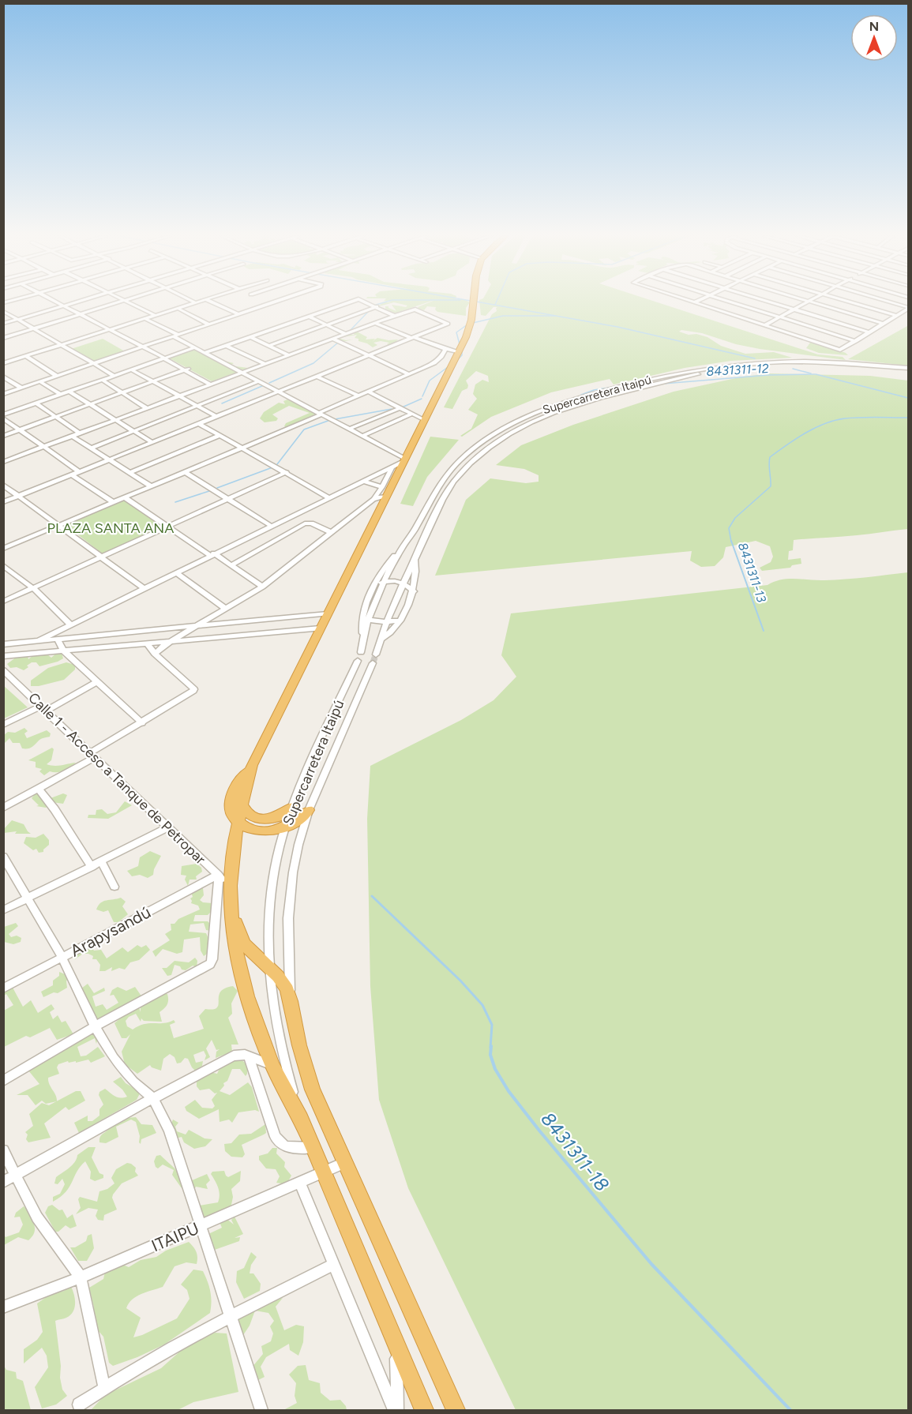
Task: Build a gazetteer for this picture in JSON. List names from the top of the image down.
{
  "streets": {
    "street": [
      "Supercarretera Itaipú",
      "Calle 1 - Acceso a Tanque de Petropar",
      "Arapysandú",
      "ITAIPU"
    ]
  },
  "crossings": [
    ["Calle 1 - Acceso a Tanque de Petropar", "Arapysandú"]
  ],
  "water": ["8431311-12", "8431311-13", "8431311-18"],
  "parks": ["PLAZA SANTA ANA"],
  "north": "top"
}
